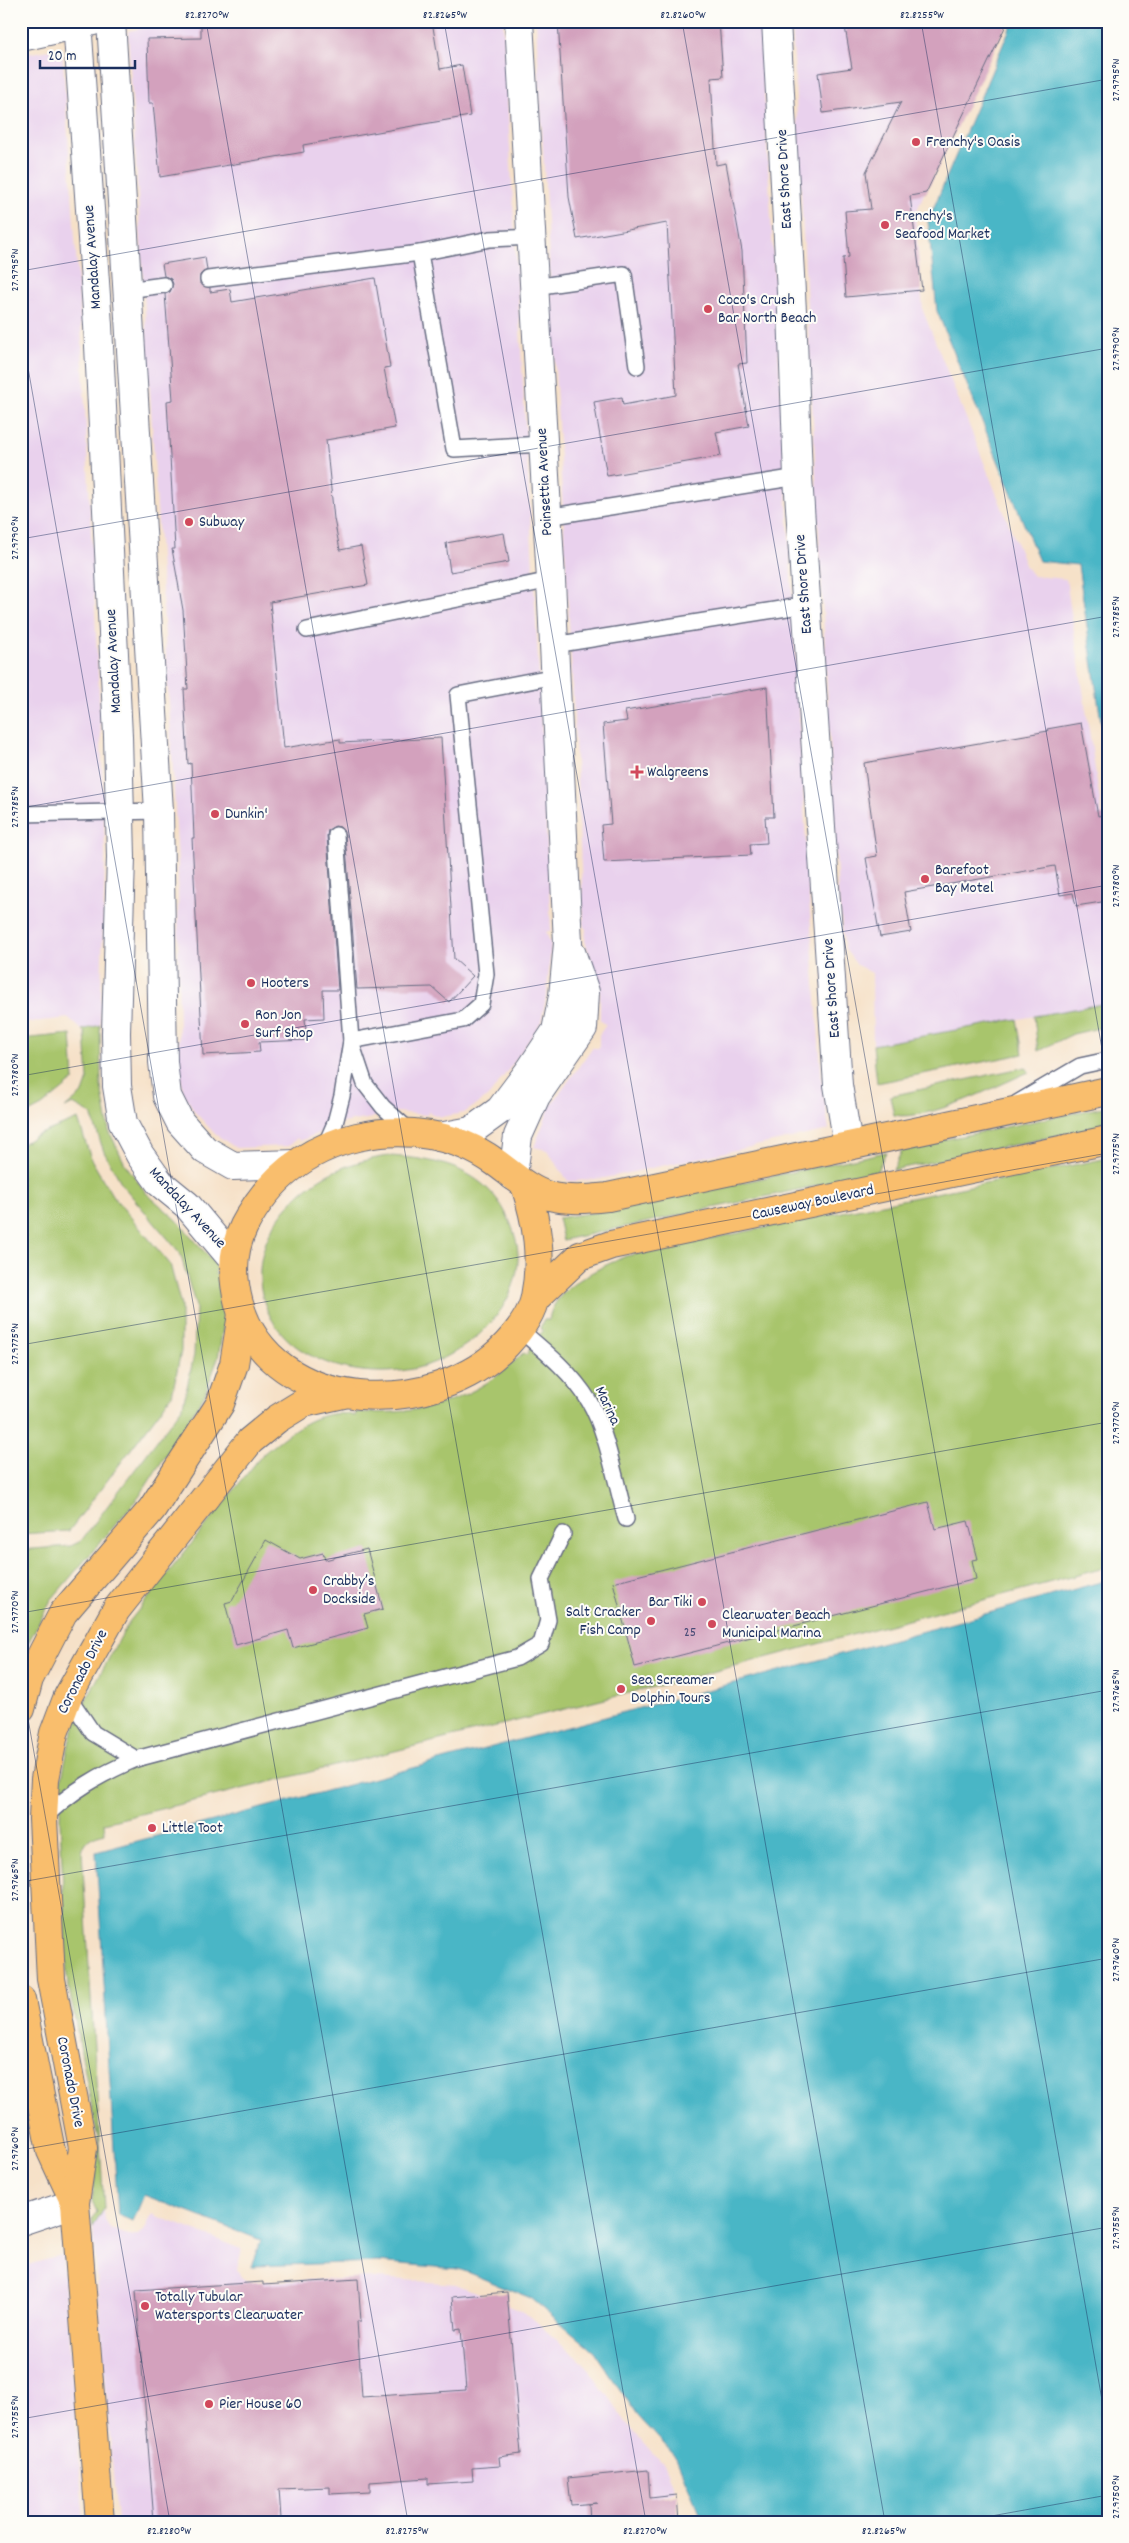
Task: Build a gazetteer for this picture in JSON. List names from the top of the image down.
{
  "streets": {
    "main road": ["Causeway Boulevard", "Coronado Drive"],
    "street": ["East Shore Drive", "Mandalay Avenue", "Poinsettia Avenue"],
    "lane": ["Marina"]
  },
  "places": {
    "other": [
      "Frenchy's Oasis",
      "Frenchy's Seafood Market",
      "Coco's Crush Bar North Beach",
      "Subway",
      "Dunkin'",
      "Barefoot Bay Motel",
      "Hooters",
      "Ron Jon Surf Shop",
      "Crabby’s Dockside",
      "Bar Tiki",
      "Salt Cracker Fish Camp",
      "Clearwater Beach Municipal Marina",
      "Sea Screamer Dolphin Tours",
      "Little Toot",
      "Totally Tubular Watersports Clearwater",
      "Pier House 60"
    ],
    "health": ["Walgreens"]
  },
  "house_numbers": ["25"],
  "scale_bar": "20 m",
  "coordinates": [
    "82.8270°W",
    "82.8265°W",
    "82.8260°W",
    "82.8255°W",
    "27.9795°N",
    "27.9790°N",
    "27.9785°N",
    "27.9780°N",
    "27.9775°N",
    "27.9770°N",
    "27.9765°N",
    "27.9760°N",
    "27.9755°N",
    "27.9750°N",
    "82.8280°W",
    "82.8275°W"
  ]
}
